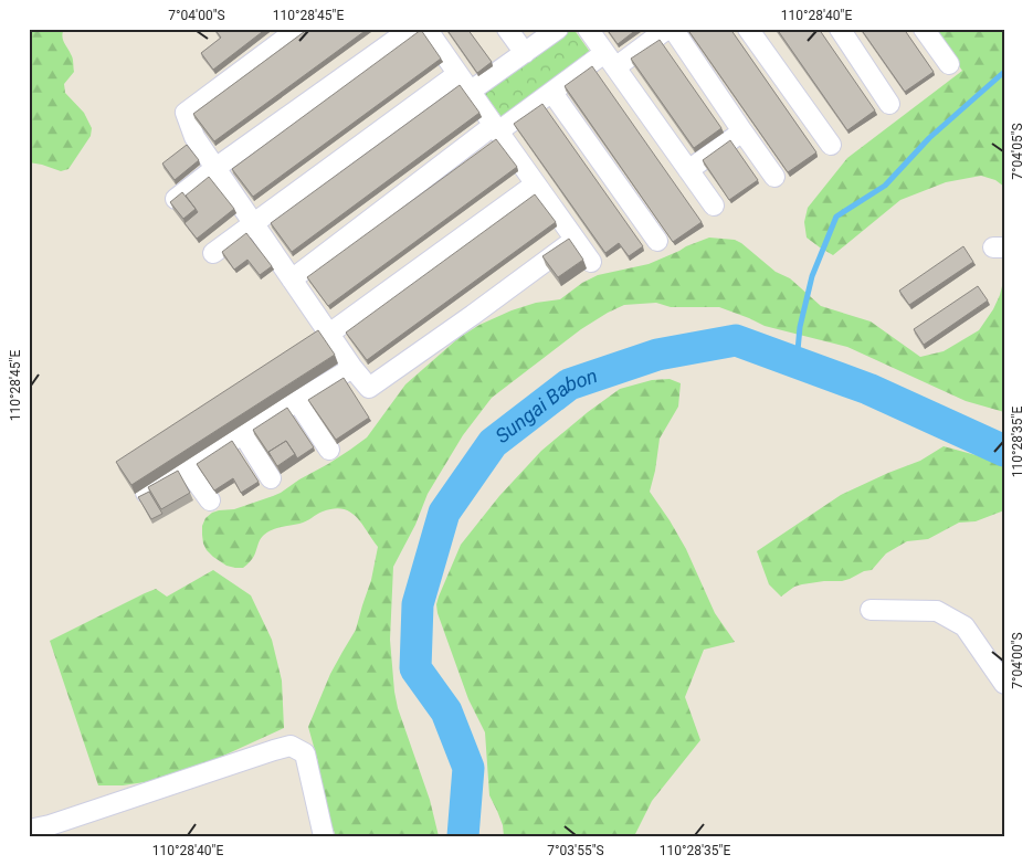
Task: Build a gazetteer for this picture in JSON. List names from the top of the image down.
{
  "water": ["Sungai Babon"],
  "coordinates": [
    "7°04'00\"S",
    "110°28'45\"E",
    "110°28'40\"E",
    "7°04'05\"S",
    "110°28'35\"E",
    "7°03'55\"S"
  ]
}
